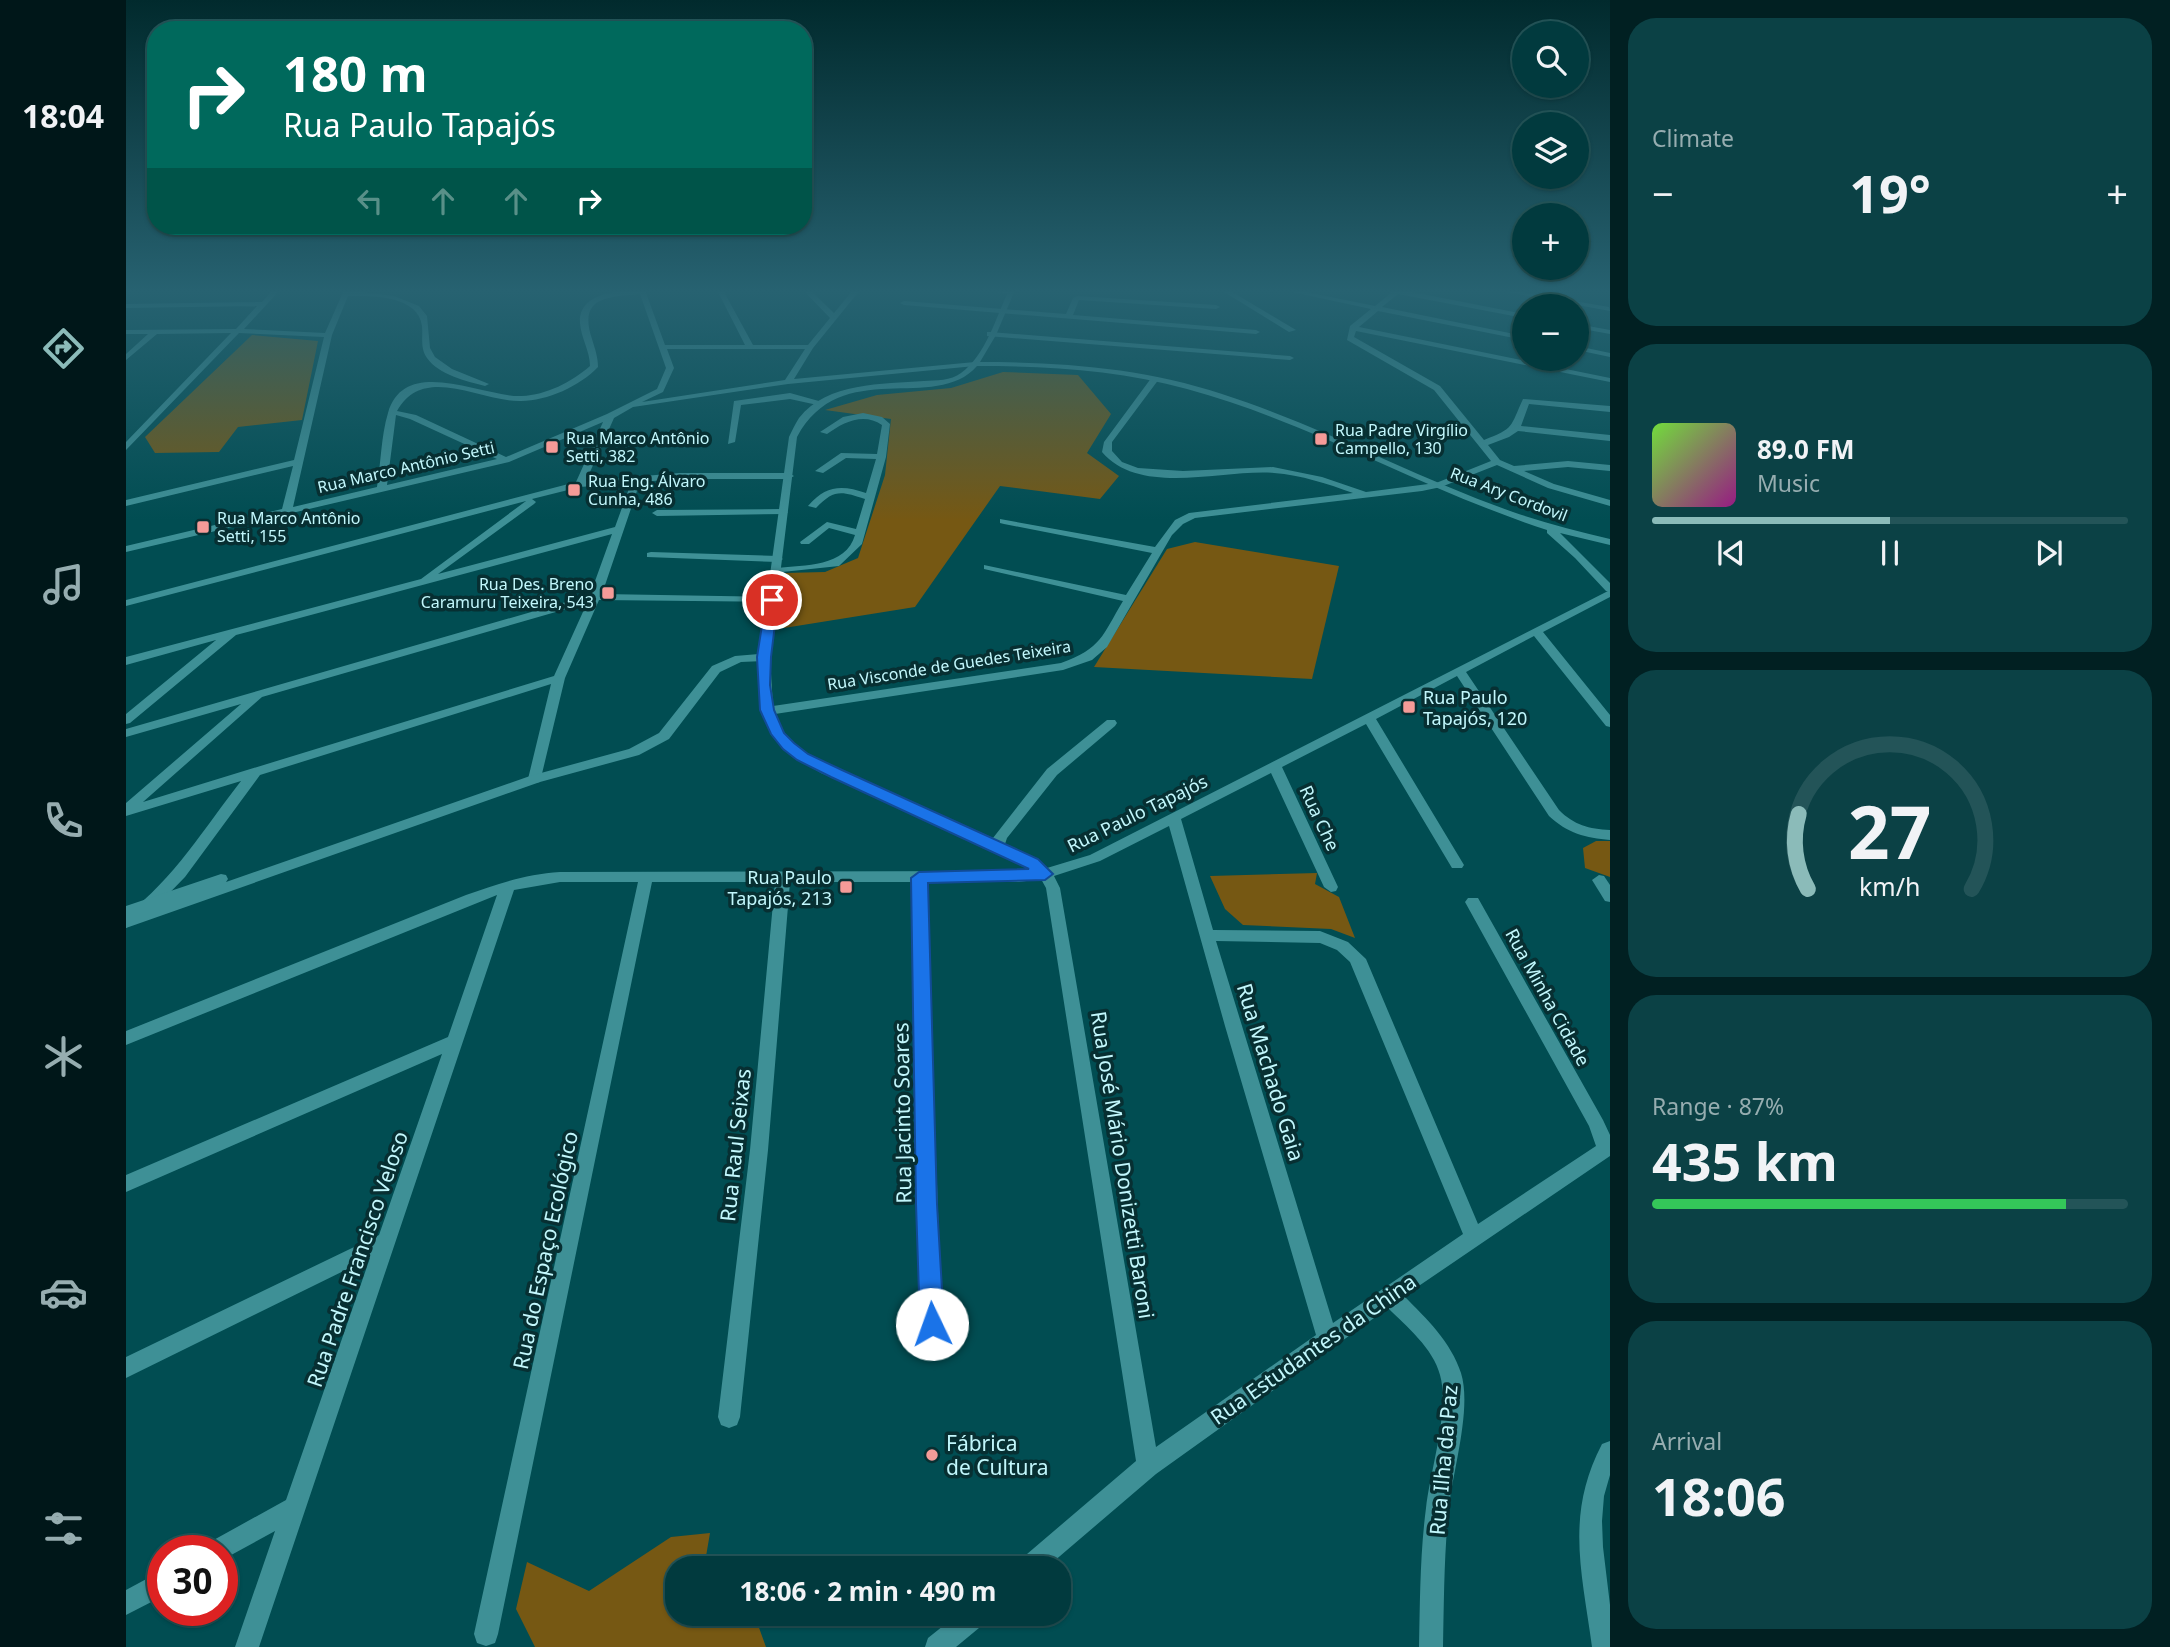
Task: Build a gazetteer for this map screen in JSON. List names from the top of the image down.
{
  "streets": {
    "street": [
      "Rua Marco Antônio Setti",
      "Rua Ary Cordovil",
      "Rua Visconde de Guedes Teixeira",
      "Rua Paulo Tapajós",
      "Rua Che",
      "Rua Minha Cidade",
      "Rua Machado Gaia",
      "Rua Jacinto Soares",
      "Rua Raul Seixas",
      "Rua José Mário Donizetti Baroni",
      "Rua do Espaço Ecológico",
      "Rua Padre Francisco Veloso",
      "Rua Estudantes da China",
      "Rua Ilha da Paz"
    ]
  },
  "crossings": [
    ["Rua Marco Antônio Setti", "Rua Ary Cordovil"],
    ["Rua Ary Cordovil", "Rua Visconde de Guedes Teixeira"],
    ["Rua Paulo Tapajós", "Rua Che"],
    ["Rua Paulo Tapajós", "Rua Machado Gaia"],
    ["Rua Paulo Tapajós", "Rua Jacinto Soares"],
    ["Rua Paulo Tapajós", "Rua Raul Seixas"],
    ["Rua Paulo Tapajós", "Rua José Mário Donizetti Baroni"],
    ["Rua Paulo Tapajós", "Rua do Espaço Ecológico"],
    ["Rua Paulo Tapajós", "Rua Padre Francisco Veloso"],
    ["Rua Minha Cidade", "Rua Estudantes da China"],
    ["Rua Machado Gaia", "Rua Estudantes da China"],
    ["Rua José Mário Donizetti Baroni", "Rua Estudantes da China"],
    ["Rua Estudantes da China", "Rua Ilha da Paz"]
  ],
  "places": {
    "transit": [
      "Rua Padre Virgílio Campello, 130",
      "Rua Marco Antônio Setti, 382",
      "Rua Eng. Álvaro Cunha, 486",
      "Rua Marco Antônio Setti, 155",
      "Rua Des. Breno Caramuru Teixeira, 543",
      "Rua Paulo Tapajós, 120",
      "Rua Paulo Tapajós, 213"
    ],
    "other": ["Fábrica de Cultura"]
  },
  "page": {
    "tabs": "18:04",
    "tile": [
      "Climate",
      ["Range · 87%", "435 km"],
      ["Arrival", "18:06"]
    ],
    "map_buttons": ["+", "−"],
    "turn": ["180 m", "Rua Paulo Tapajós"],
    "heat": ["−", "19°", "+"],
    "song": ["89.0 FM", "Music"],
    "limit": "30",
    "trip": "18:06 · 2 min · 490 m",
    "gauge": ["27", "km/h"]
  }
}
